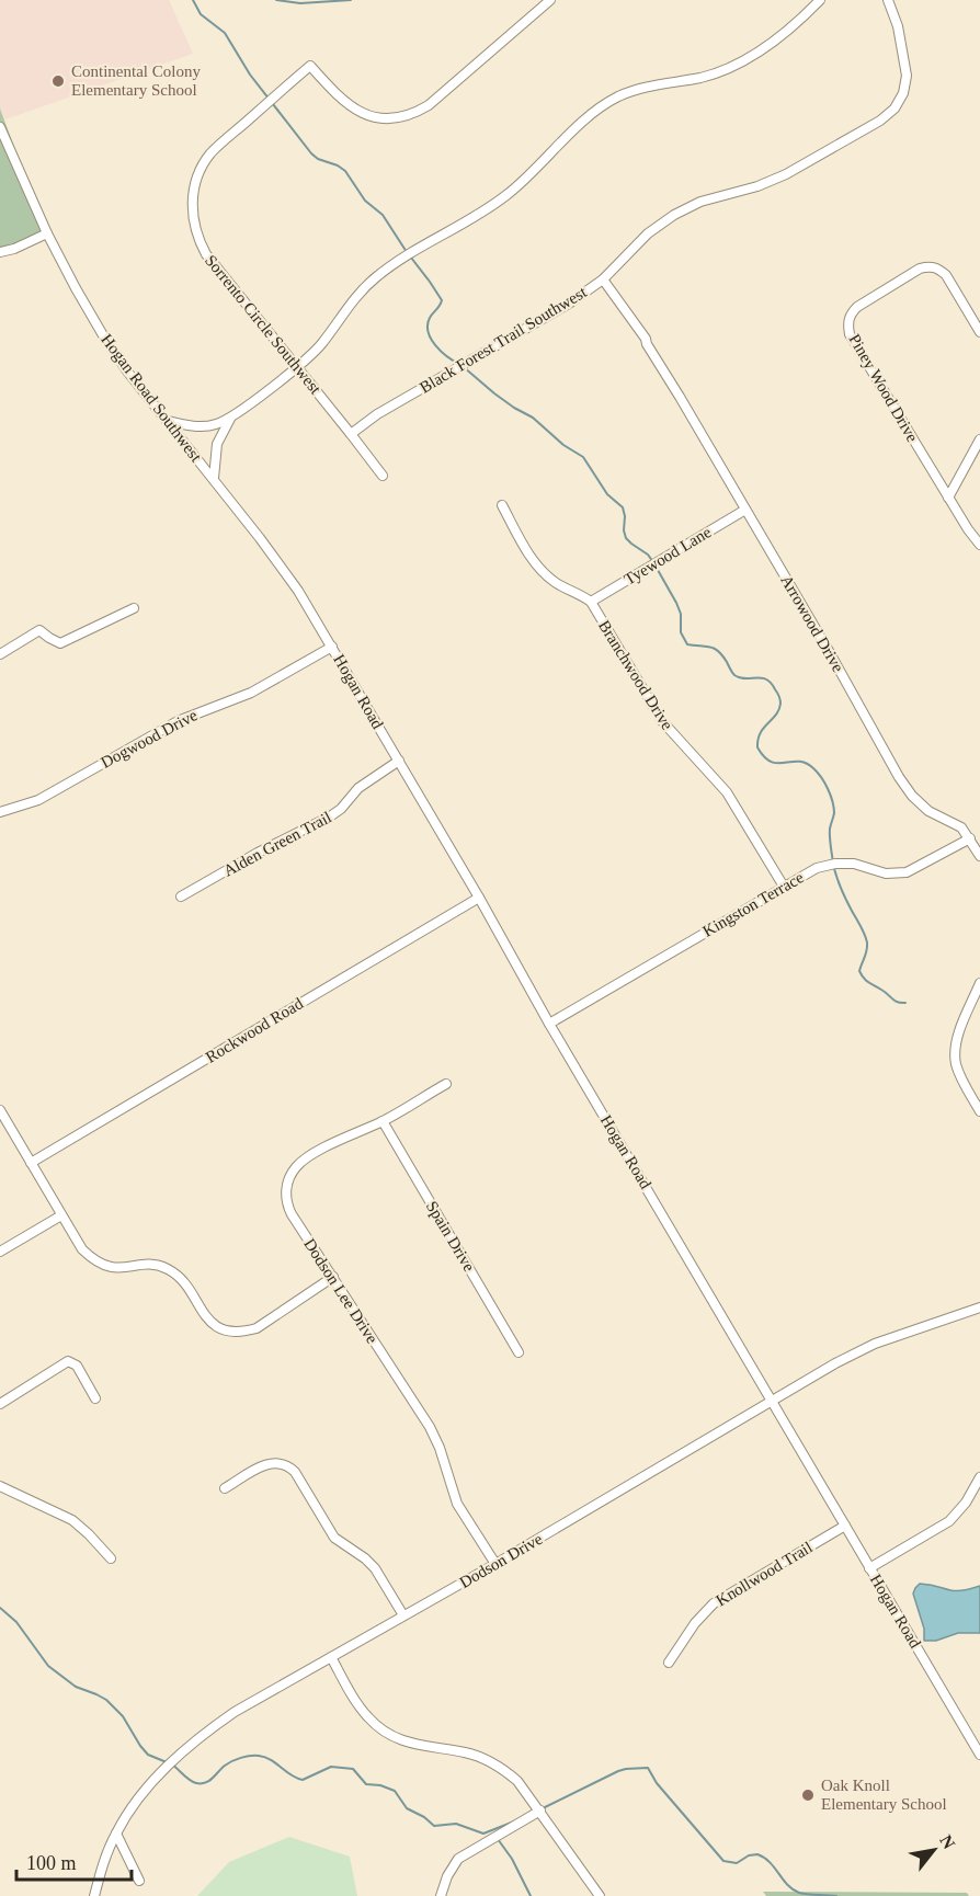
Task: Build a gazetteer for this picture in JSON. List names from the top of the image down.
{
  "streets": {
    "street": [
      "Sorrento Circle Southwest",
      "Black Forest Trail Southwest",
      "Piney Wood Drive",
      "Hogan Road Southwest",
      "Tyewood Lane",
      "Arrowood Drive",
      "Branchwood Drive",
      "Hogan Road",
      "Dogwood Drive",
      "Alden Green Trail",
      "Kingston Terrace",
      "Rockwood Road",
      "Spain Drive",
      "Dodson Lee Drive",
      "Dodson Drive",
      "Knollwood Trail"
    ]
  },
  "crossings": [
    ["Sorrento Circle Southwest", "Black Forest Trail Southwest"],
    ["Black Forest Trail Southwest", "Arrowood Drive"],
    ["Hogan Road Southwest", "Hogan Road"],
    ["Tyewood Lane", "Arrowood Drive"],
    ["Tyewood Lane", "Branchwood Drive"],
    ["Arrowood Drive", "Kingston Terrace"],
    ["Branchwood Drive", "Kingston Terrace"],
    ["Hogan Road", "Dogwood Drive"],
    ["Hogan Road", "Alden Green Trail"],
    ["Hogan Road", "Kingston Terrace"],
    ["Hogan Road", "Rockwood Road"],
    ["Hogan Road", "Dodson Drive"],
    ["Hogan Road", "Knollwood Trail"],
    ["Spain Drive", "Dodson Lee Drive"],
    ["Dodson Lee Drive", "Dodson Drive"]
  ],
  "places": ["Continental Colony Elementary School", "Oak Knoll Elementary School"],
  "scale_bar": "100 m",
  "north": "top right"
}
